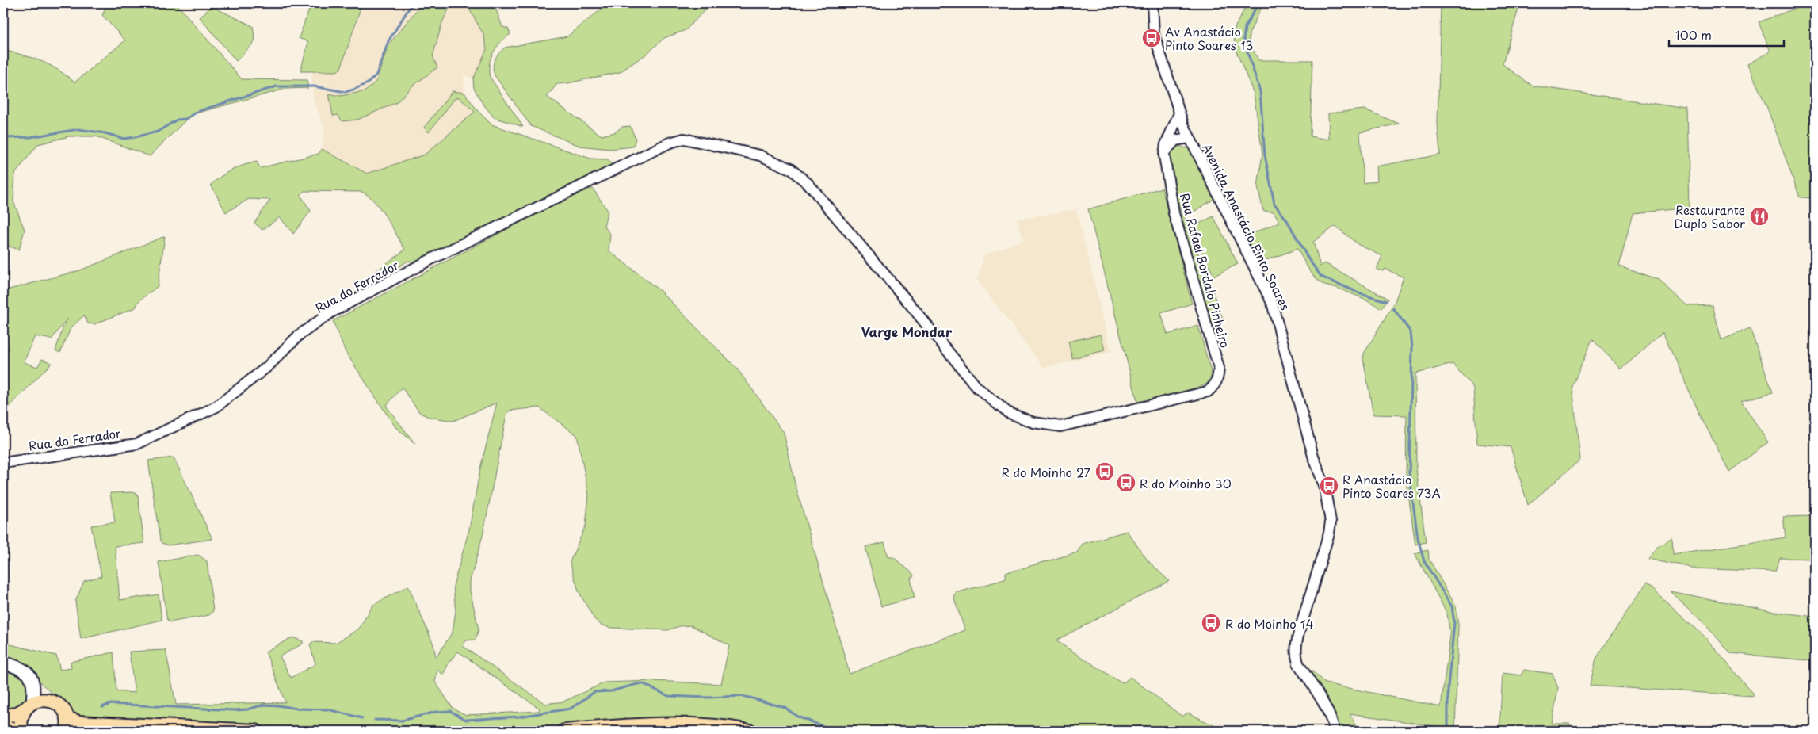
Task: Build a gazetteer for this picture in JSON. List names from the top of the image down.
{
  "streets": {
    "street": ["Avenida Anastácio Pinto Soares", "Rua Rafael Bordalo Pinheiro", "Rua do Ferrador"]
  },
  "crossings": [
    ["Rua Rafael Bordalo Pinheiro", "Rua do Ferrador"]
  ],
  "districts": ["Varge Mondar"],
  "places": {
    "bus stop": [
      "Av Anastácio Pinto Soares 13",
      "R do Moinho 27",
      "R do Moinho 30",
      "R Anastácio Pinto Soares 73A",
      "R do Moinho 14"
    ],
    "restaurant": ["Restaurante Duplo Sabor"]
  },
  "scale_bar": "100 m"
}
